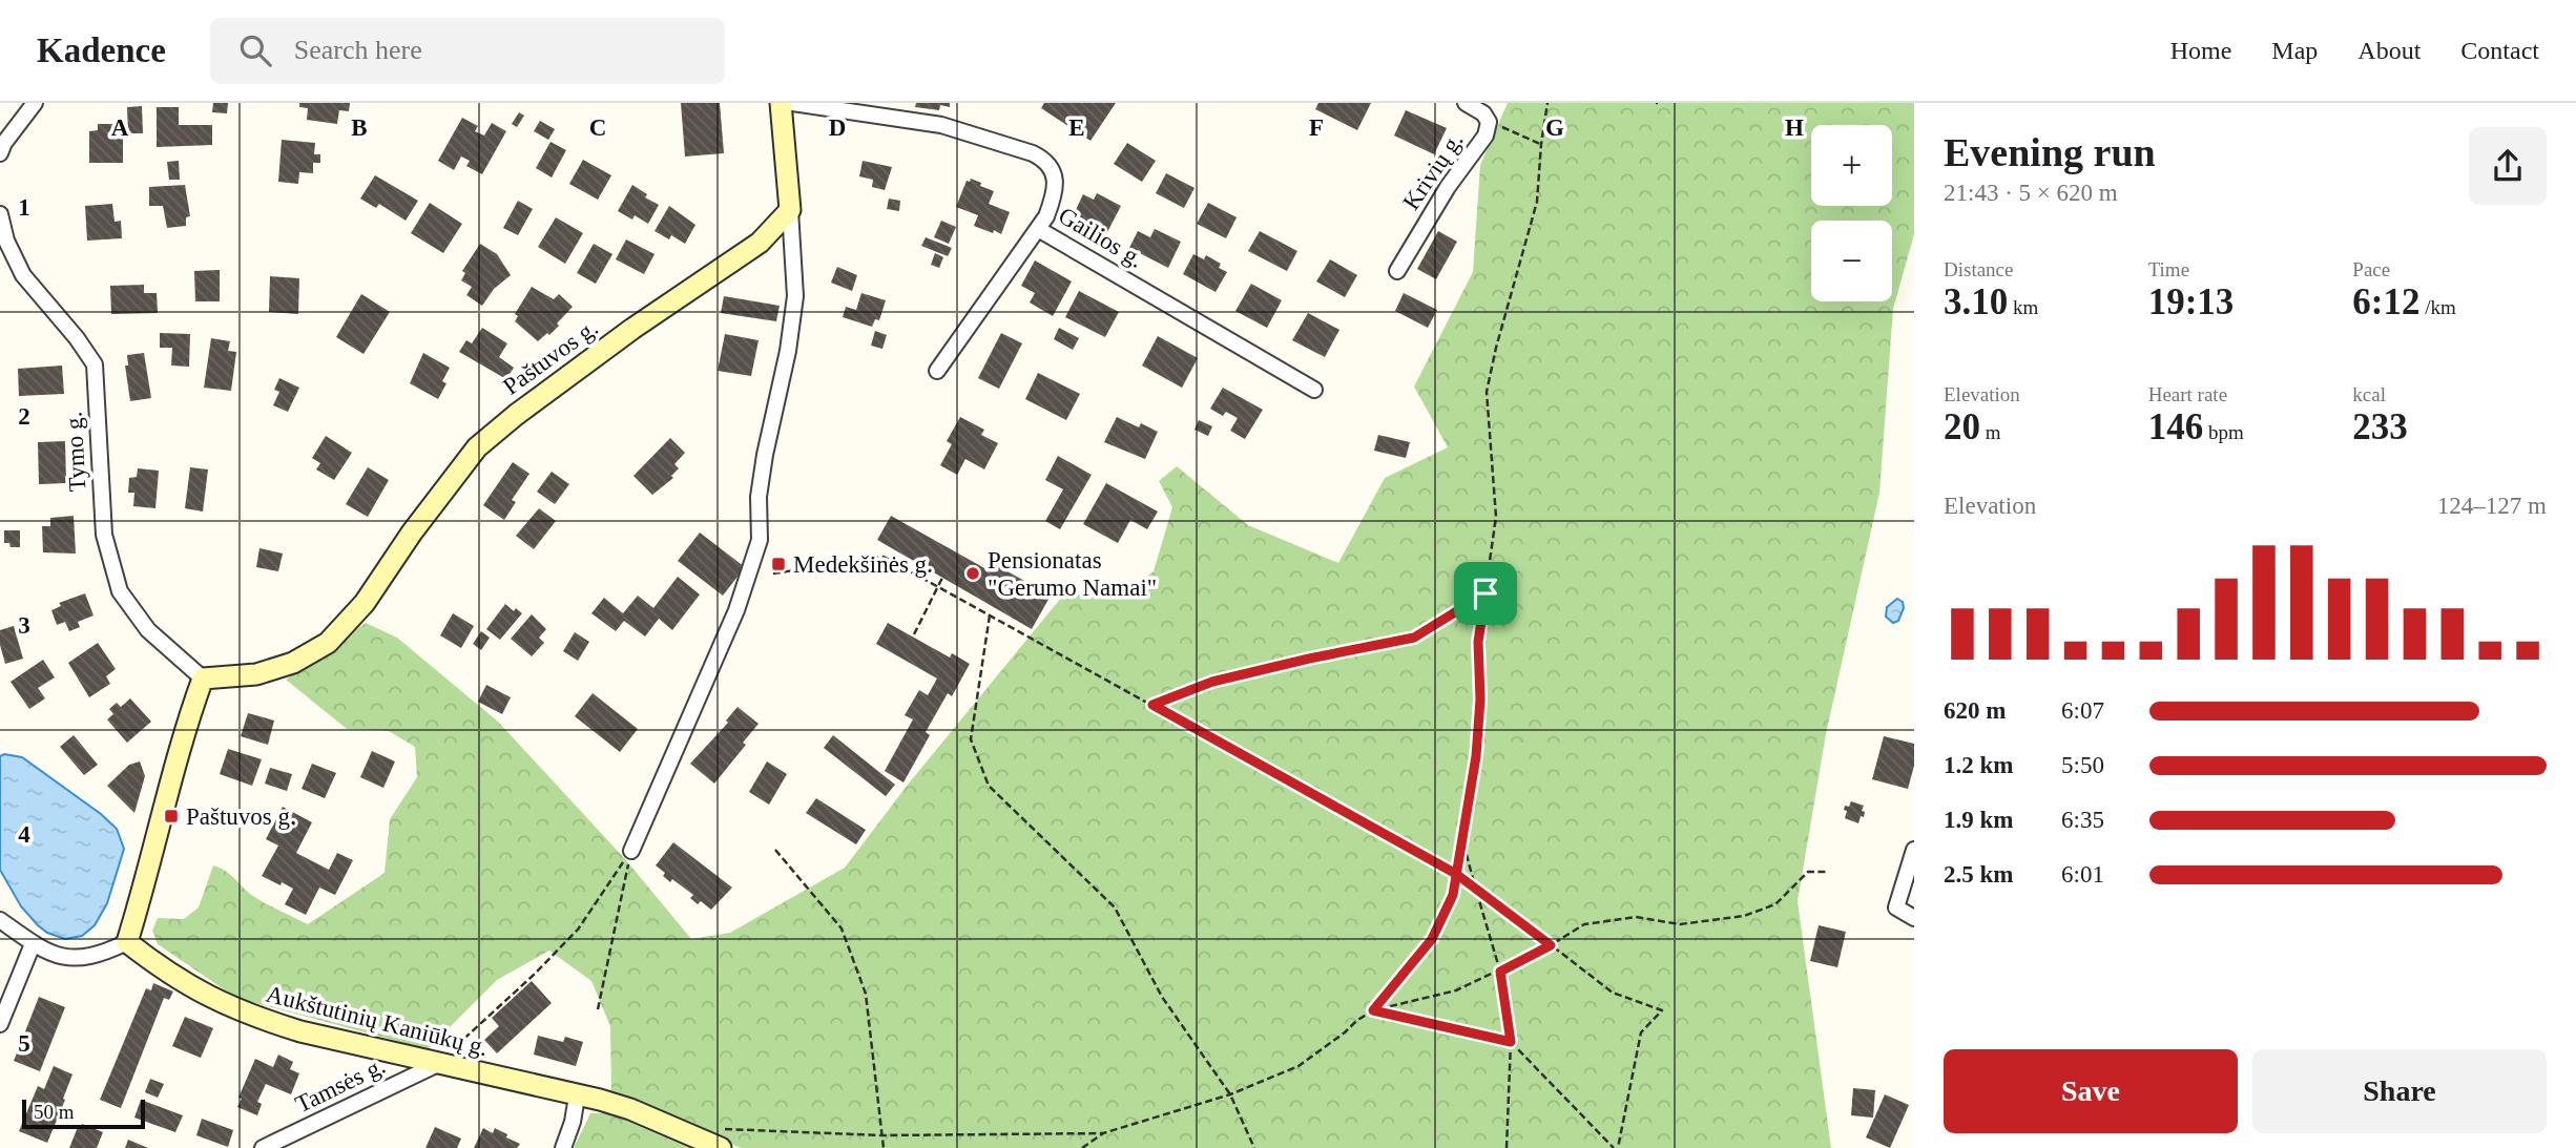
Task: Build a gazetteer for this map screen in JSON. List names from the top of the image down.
{
  "streets": {
    "street": [
      "Krivių g.",
      "Gailios g.",
      "Paštuvos g.",
      "Tymo g.",
      "Aukštutinių Kaniūkų g.",
      "Tamsės g."
    ]
  },
  "crossings": [
    ["Paštuvos g.", "Tymo g."],
    ["Aukštutinių Kaniūkų g.", "Tamsės g."]
  ],
  "places": {
    "transit": ["Medekšinės g.", "Paštuvos g."],
    "other": ["Pensionatas \"Gerumo Namai\""]
  },
  "scale_bar": "50 m",
  "page": {
    "header": "Kadence",
    "search": "Search here",
    "nav": [
      "Home",
      "Map",
      "About",
      "Contact"
    ],
    "heading": ["Evening run", "21:43 · 5 × 620 m"],
    "map_buttons": ["+", "−"],
    "stats": [
      ["Distance", "3.10 km"],
      ["Time", "19:13"],
      ["Pace", "6:12 /km"],
      ["Elevation", "20 m"],
      ["Heart rate", "146 bpm"],
      ["kcal", "233"]
    ],
    "chart": ["Elevation", "124–127 m"],
    "list": [
      {
        "name": "620 m",
        "note": "6:07"
      },
      {
        "name": "1.2 km",
        "note": "5:50"
      },
      {
        "name": "1.9 km",
        "note": "6:35"
      },
      {
        "name": "2.5 km",
        "note": "6:01"
      }
    ],
    "buttons": ["Save", "Share"],
    "scale": "50 m"
  },
  "grid": {
    "columns": [
      "A",
      "B",
      "C",
      "D",
      "E",
      "F",
      "G",
      "H"
    ],
    "rows": [
      "1",
      "2",
      "3",
      "4",
      "5"
    ]
  }
}
